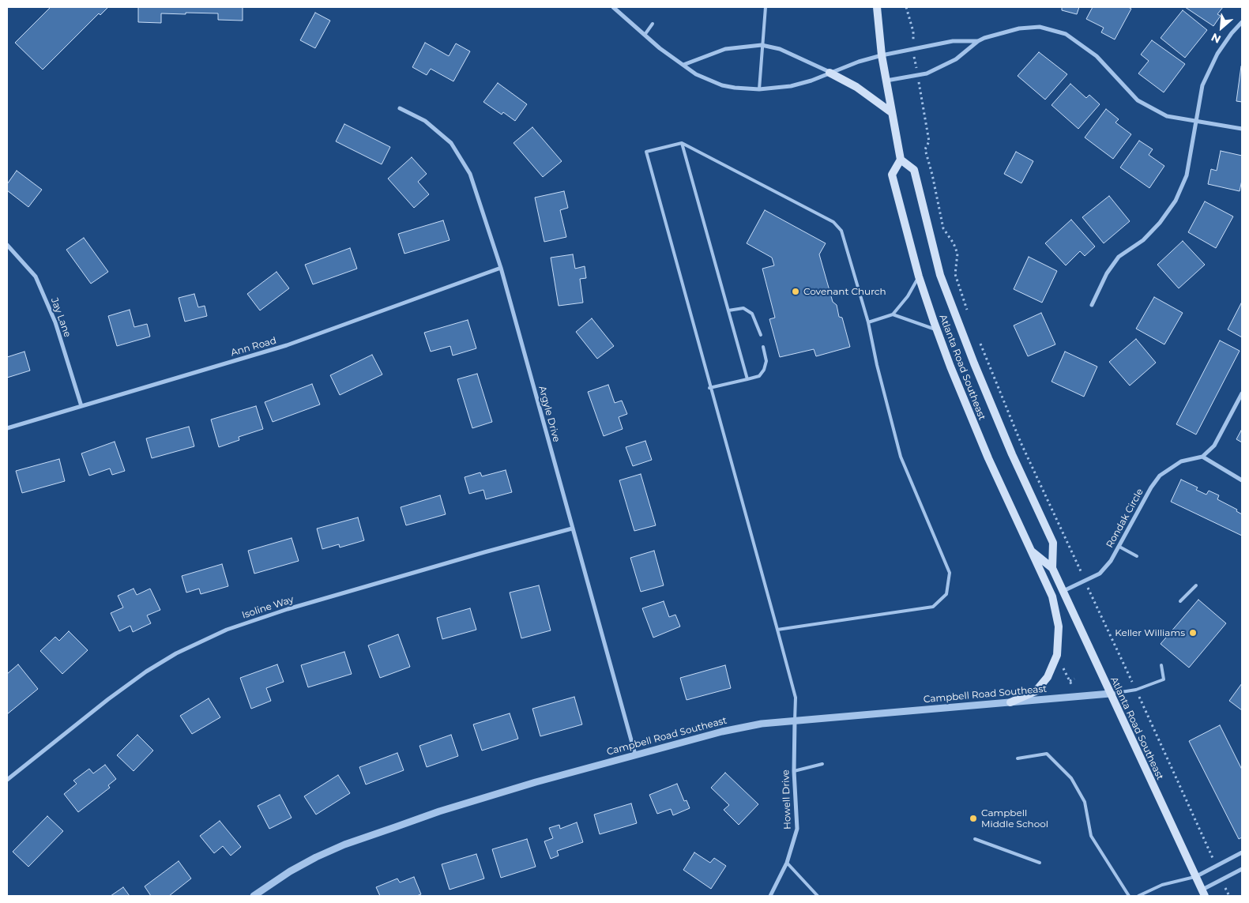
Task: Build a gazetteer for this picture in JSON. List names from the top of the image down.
{
  "streets": {
    "main road": ["Atlanta Road Southeast"],
    "street": [
      "Jay Lane",
      "Ann Road",
      "Argyle Drive",
      "Rondak Circle",
      "Isoline Way",
      "Campbell Road Southeast",
      "Howell Drive"
    ]
  },
  "crossings": [
    ["Jay Lane", "Ann Road"],
    ["Ann Road", "Argyle Drive"],
    ["Atlanta Road Southeast", "Rondak Circle"],
    ["Atlanta Road Southeast", "Campbell Road Southeast"],
    ["Argyle Drive", "Isoline Way"],
    ["Argyle Drive", "Campbell Road Southeast"],
    ["Campbell Road Southeast", "Howell Drive"]
  ],
  "places": ["Covenant Church", "Keller Williams", "Campbell Middle School"],
  "north": "bottom left"
}
